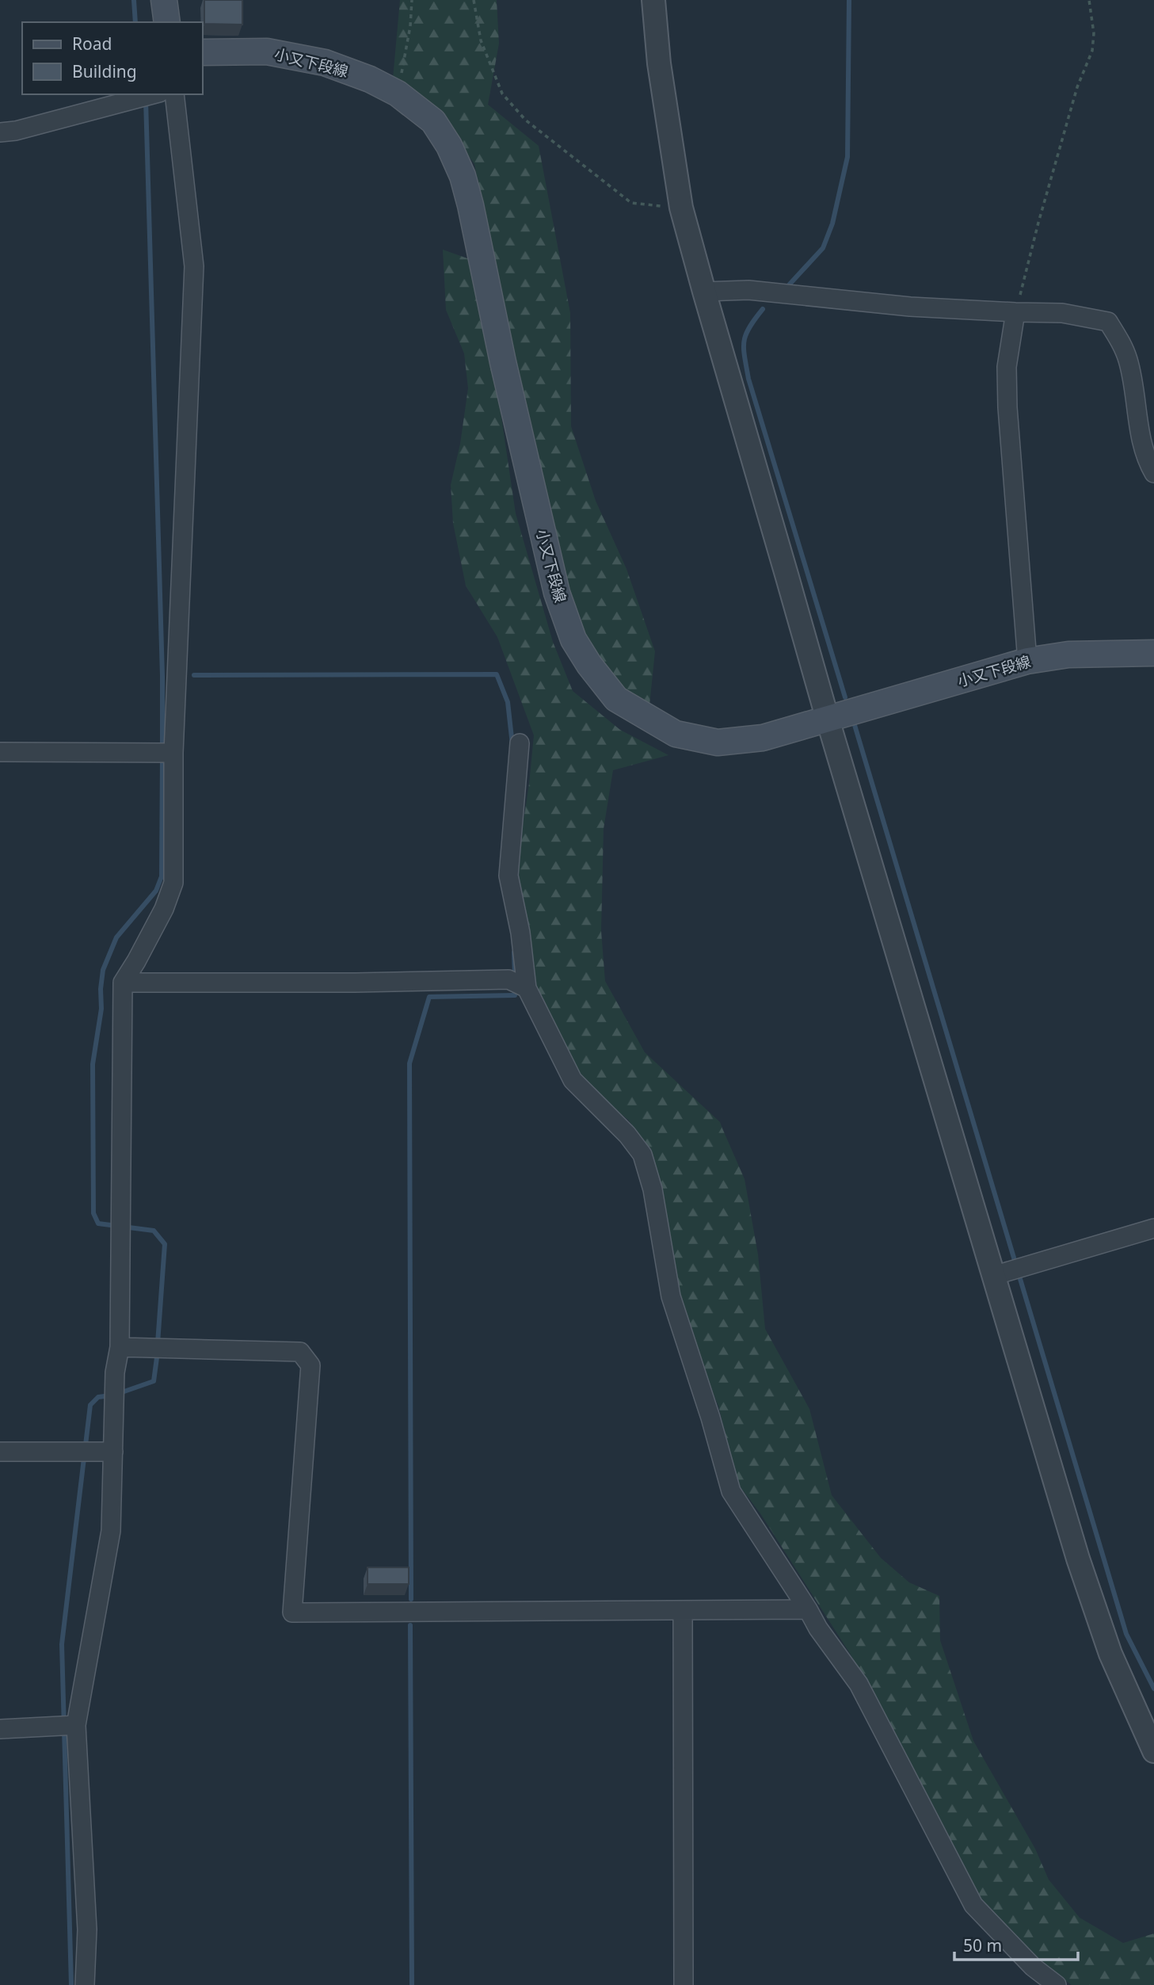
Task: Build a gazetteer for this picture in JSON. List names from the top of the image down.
{
  "streets": {
    "main road": ["小又下段線"]
  },
  "legend": ["Road", "Building"],
  "scale_bar": "50 m"
}
